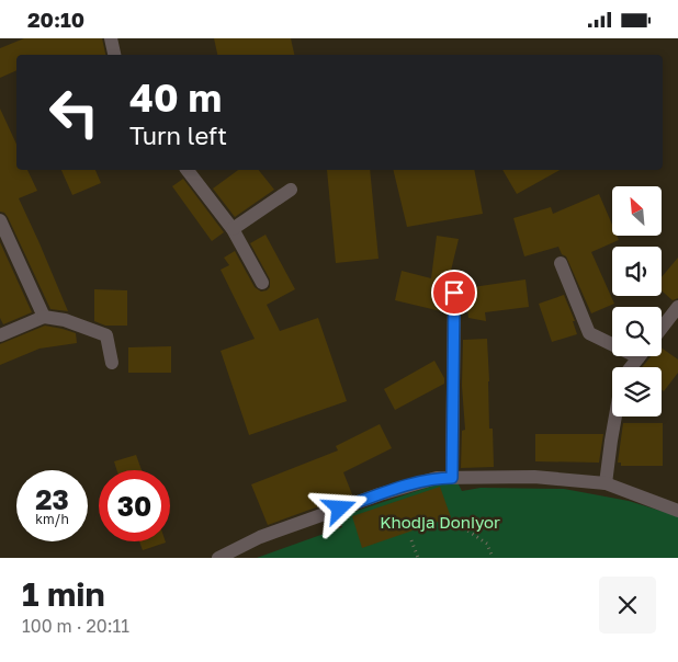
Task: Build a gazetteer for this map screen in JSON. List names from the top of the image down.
{
  "parks": ["Khodja Doniyor"],
  "north": "top left",
  "page": {
    "status": "20:10",
    "turn": ["40 m", "Turn left"],
    "speed": "23 km/h",
    "limit": "30",
    "heading": ["1 min", "100 m · 20:11"]
  }
}
